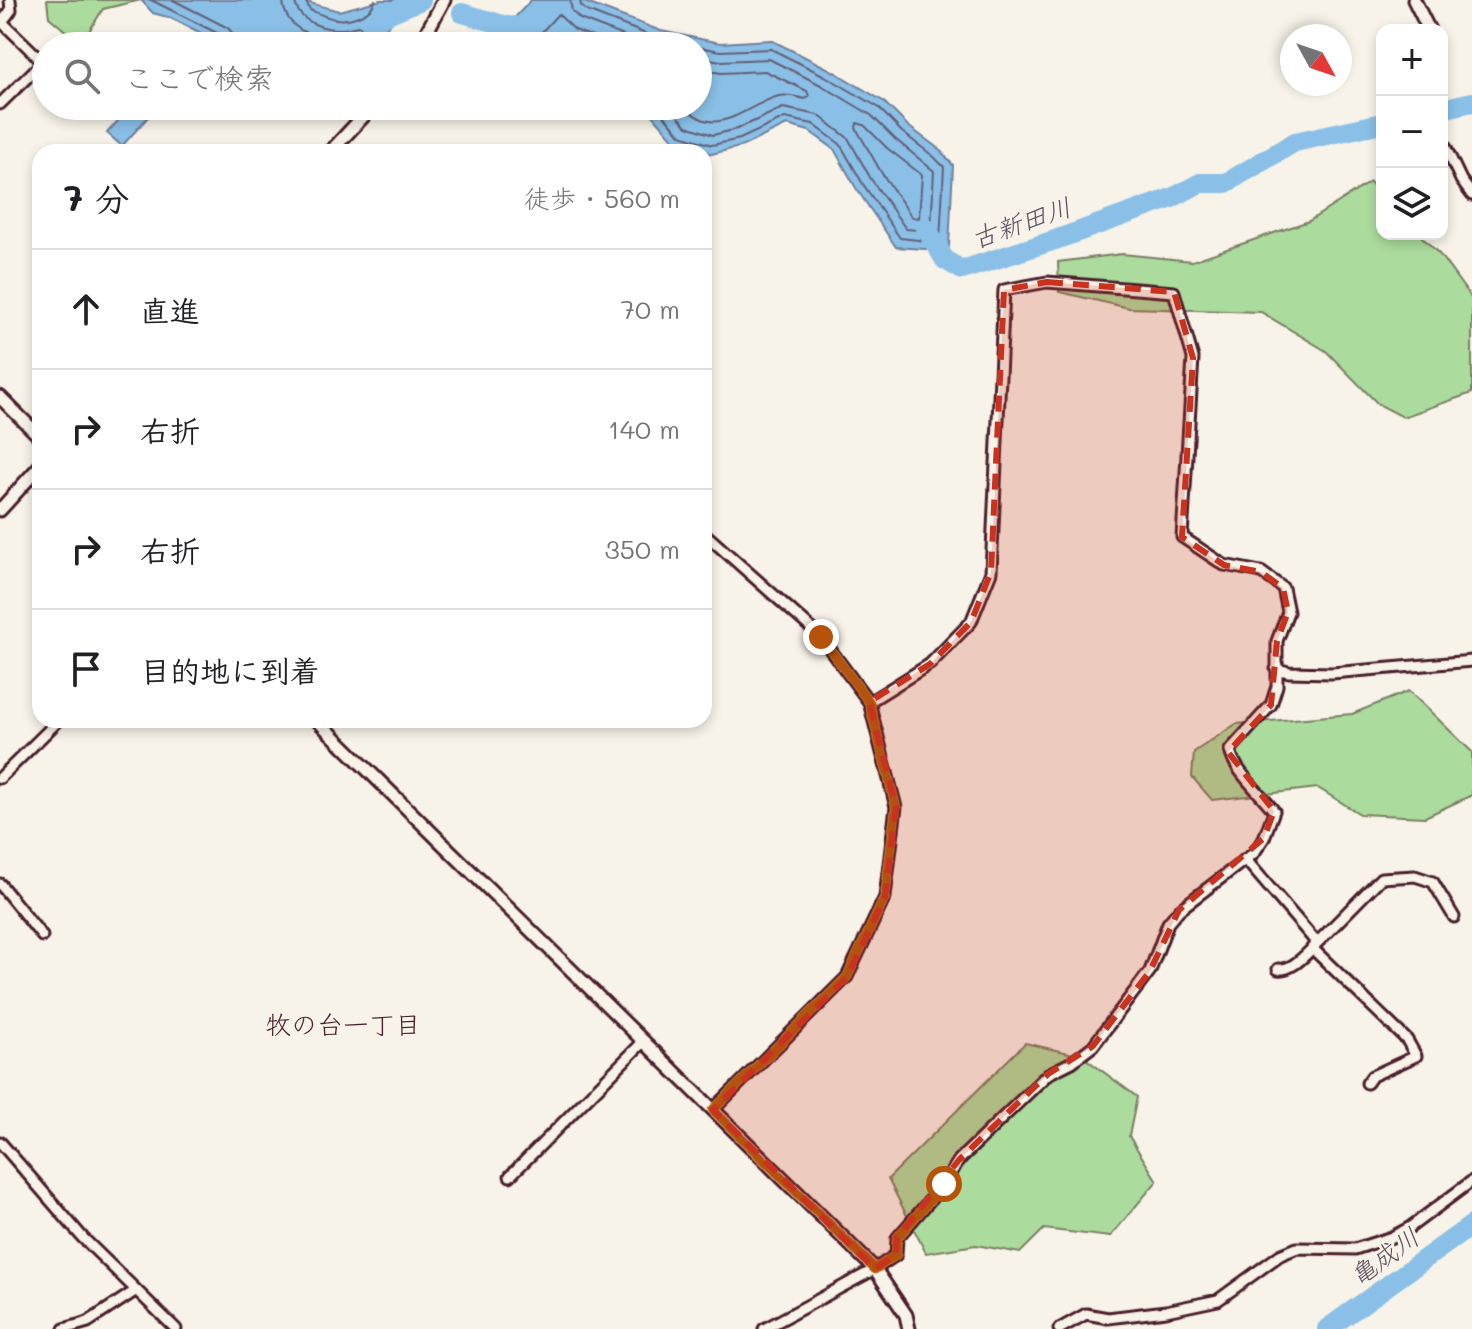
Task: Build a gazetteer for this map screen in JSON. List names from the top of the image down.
{
  "districts": ["牧の台一丁目"],
  "water": ["古新田川", "亀成川"],
  "north": "bottom right",
  "page": {
    "map_buttons": ["+", "−"],
    "search": "ここで検索",
    "heading": ["7 分", "徒歩 · 560 m"],
    "list": [
      ["直進", "70 m"],
      ["右折", "140 m"],
      ["右折", "350 m"],
      "目的地に到着"
    ]
  }
}
